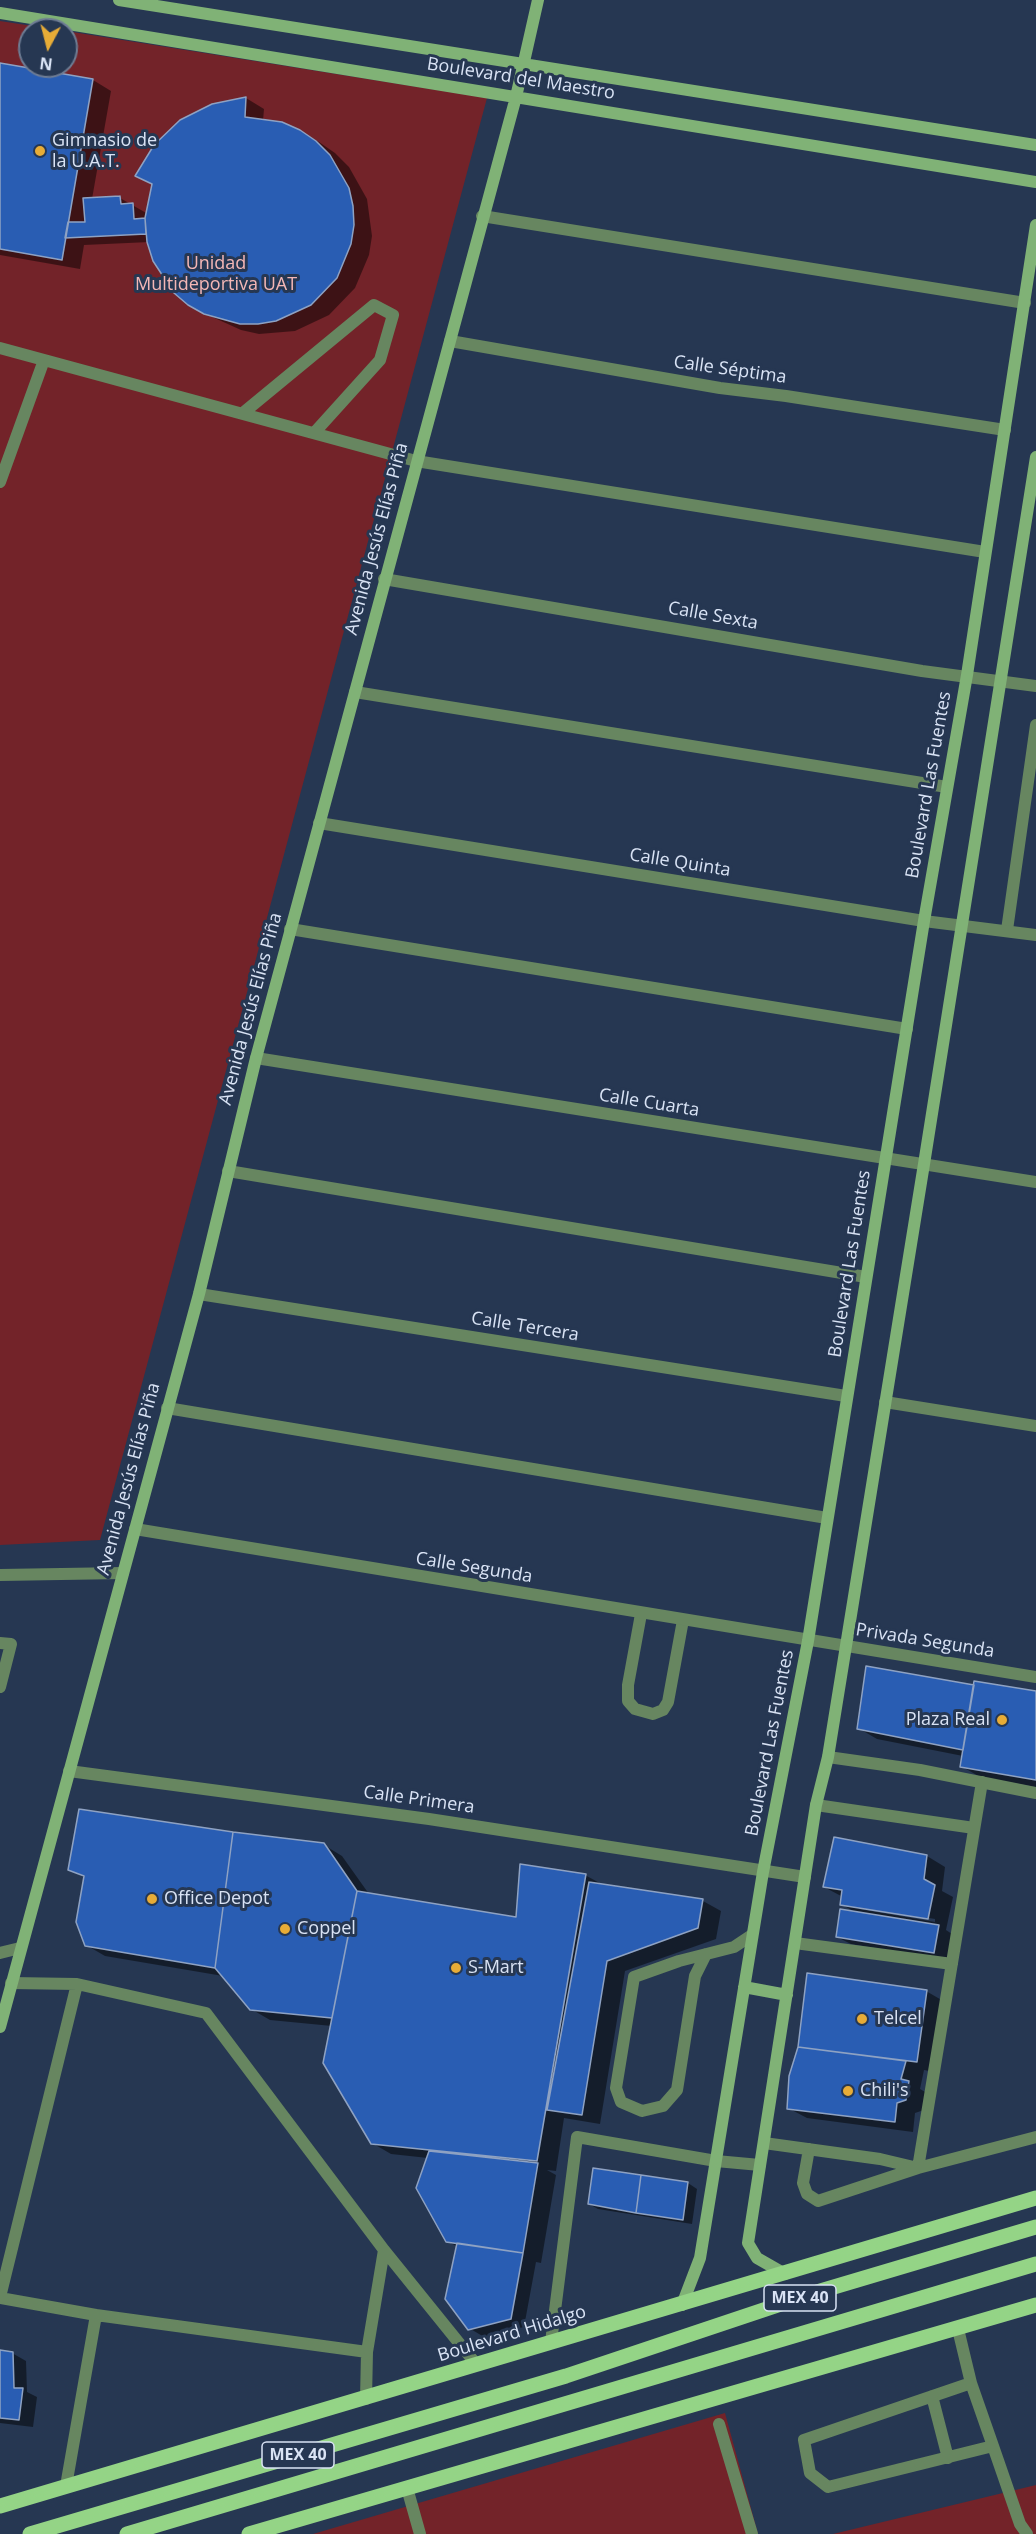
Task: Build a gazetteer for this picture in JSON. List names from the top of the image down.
{
  "streets": {
    "main road": ["MEX 40", "Boulevard Hidalgo"],
    "street": [
      "Boulevard del Maestro",
      "Calle Séptima",
      "Avenida Jesús Elías Piña",
      "Calle Sexta",
      "Boulevard Las Fuentes",
      "Calle Quinta",
      "Calle Cuarta",
      "Calle Tercera",
      "Calle Segunda",
      "Privada Segunda",
      "Calle Primera"
    ]
  },
  "crossings": [
    ["Boulevard del Maestro", "Avenida Jesús Elías Piña"],
    ["Calle Séptima", "Avenida Jesús Elías Piña"],
    ["Calle Séptima", "Boulevard Las Fuentes"],
    ["Avenida Jesús Elías Piña", "Calle Sexta"],
    ["Avenida Jesús Elías Piña", "Calle Quinta"],
    ["Avenida Jesús Elías Piña", "Calle Cuarta"],
    ["Avenida Jesús Elías Piña", "Calle Tercera"],
    ["Avenida Jesús Elías Piña", "Calle Segunda"],
    ["Avenida Jesús Elías Piña", "Calle Primera"],
    ["Calle Sexta", "Boulevard Las Fuentes"],
    ["Boulevard Las Fuentes", "Calle Quinta"],
    ["Boulevard Las Fuentes", "Calle Cuarta"],
    ["Boulevard Las Fuentes", "Calle Tercera"],
    ["Boulevard Las Fuentes", "Calle Segunda"],
    ["Boulevard Las Fuentes", "Privada Segunda"],
    ["Boulevard Las Fuentes", "Calle Primera"],
    ["Boulevard Las Fuentes", "Boulevard Hidalgo"],
    ["Calle Segunda", "Privada Segunda"]
  ],
  "parks": ["Unidad Multideportiva UAT"],
  "places": [
    "Gimnasio de la U.A.T.",
    "Plaza Real",
    "Office Depot",
    "Coppel",
    "S-Mart",
    "Telcel",
    "Chili's"
  ],
  "north": "bottom"
}
